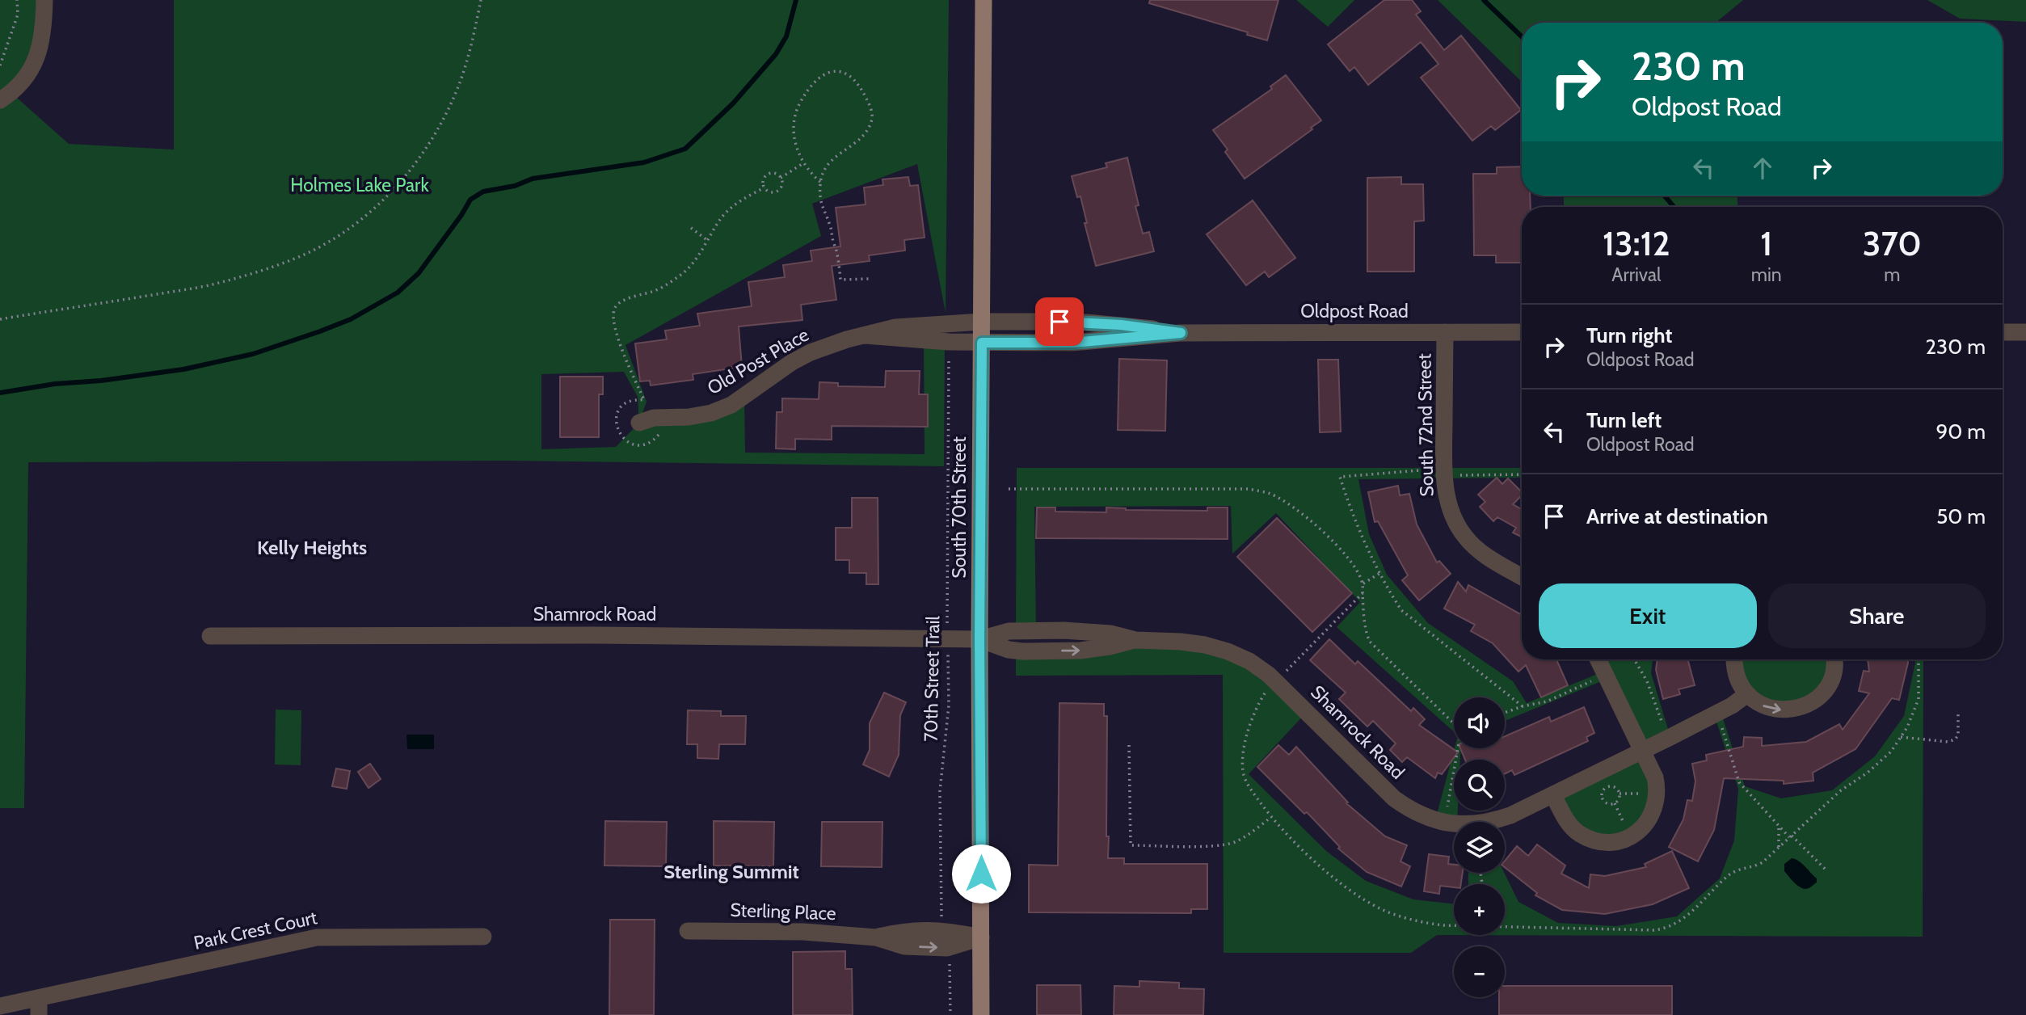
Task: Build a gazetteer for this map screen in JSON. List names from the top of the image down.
{
  "streets": {
    "main road": ["South 70th Street"],
    "street": [
      "Oldpost Road",
      "Old Post Place",
      "South 72nd Street",
      "Shamrock Road",
      "Sterling Place",
      "Park Crest Court"
    ],
    "path": ["70th Street Trail"]
  },
  "crossings": [
    ["Oldpost Road", "Old Post Place"],
    ["Oldpost Road", "South 72nd Street"],
    ["Oldpost Road", "South 70th Street"],
    ["Old Post Place", "South 70th Street"],
    ["Old Post Place", "70th Street Trail"],
    ["South 70th Street", "Shamrock Road"],
    ["South 70th Street", "Sterling Place"],
    ["Shamrock Road", "70th Street Trail"],
    ["70th Street Trail", "Sterling Place"]
  ],
  "districts": ["Kelly Heights", "Sterling Summit"],
  "parks": ["Holmes Lake Park"],
  "page": {
    "turn": ["230 m", "Oldpost Road"],
    "eta": [
      "13:12",
      "Arrival",
      "1",
      "min",
      "370",
      "m"
    ],
    "list": [
      {
        "name": "Turn right",
        "note": "Oldpost Road",
        "value": "230 m"
      },
      {
        "name": "Turn left",
        "note": "Oldpost Road",
        "value": "90 m"
      },
      {
        "name": "Arrive at destination",
        "value": "50 m"
      }
    ],
    "buttons": ["Exit", "Share"],
    "map_buttons": ["+", "−"]
  }
}
